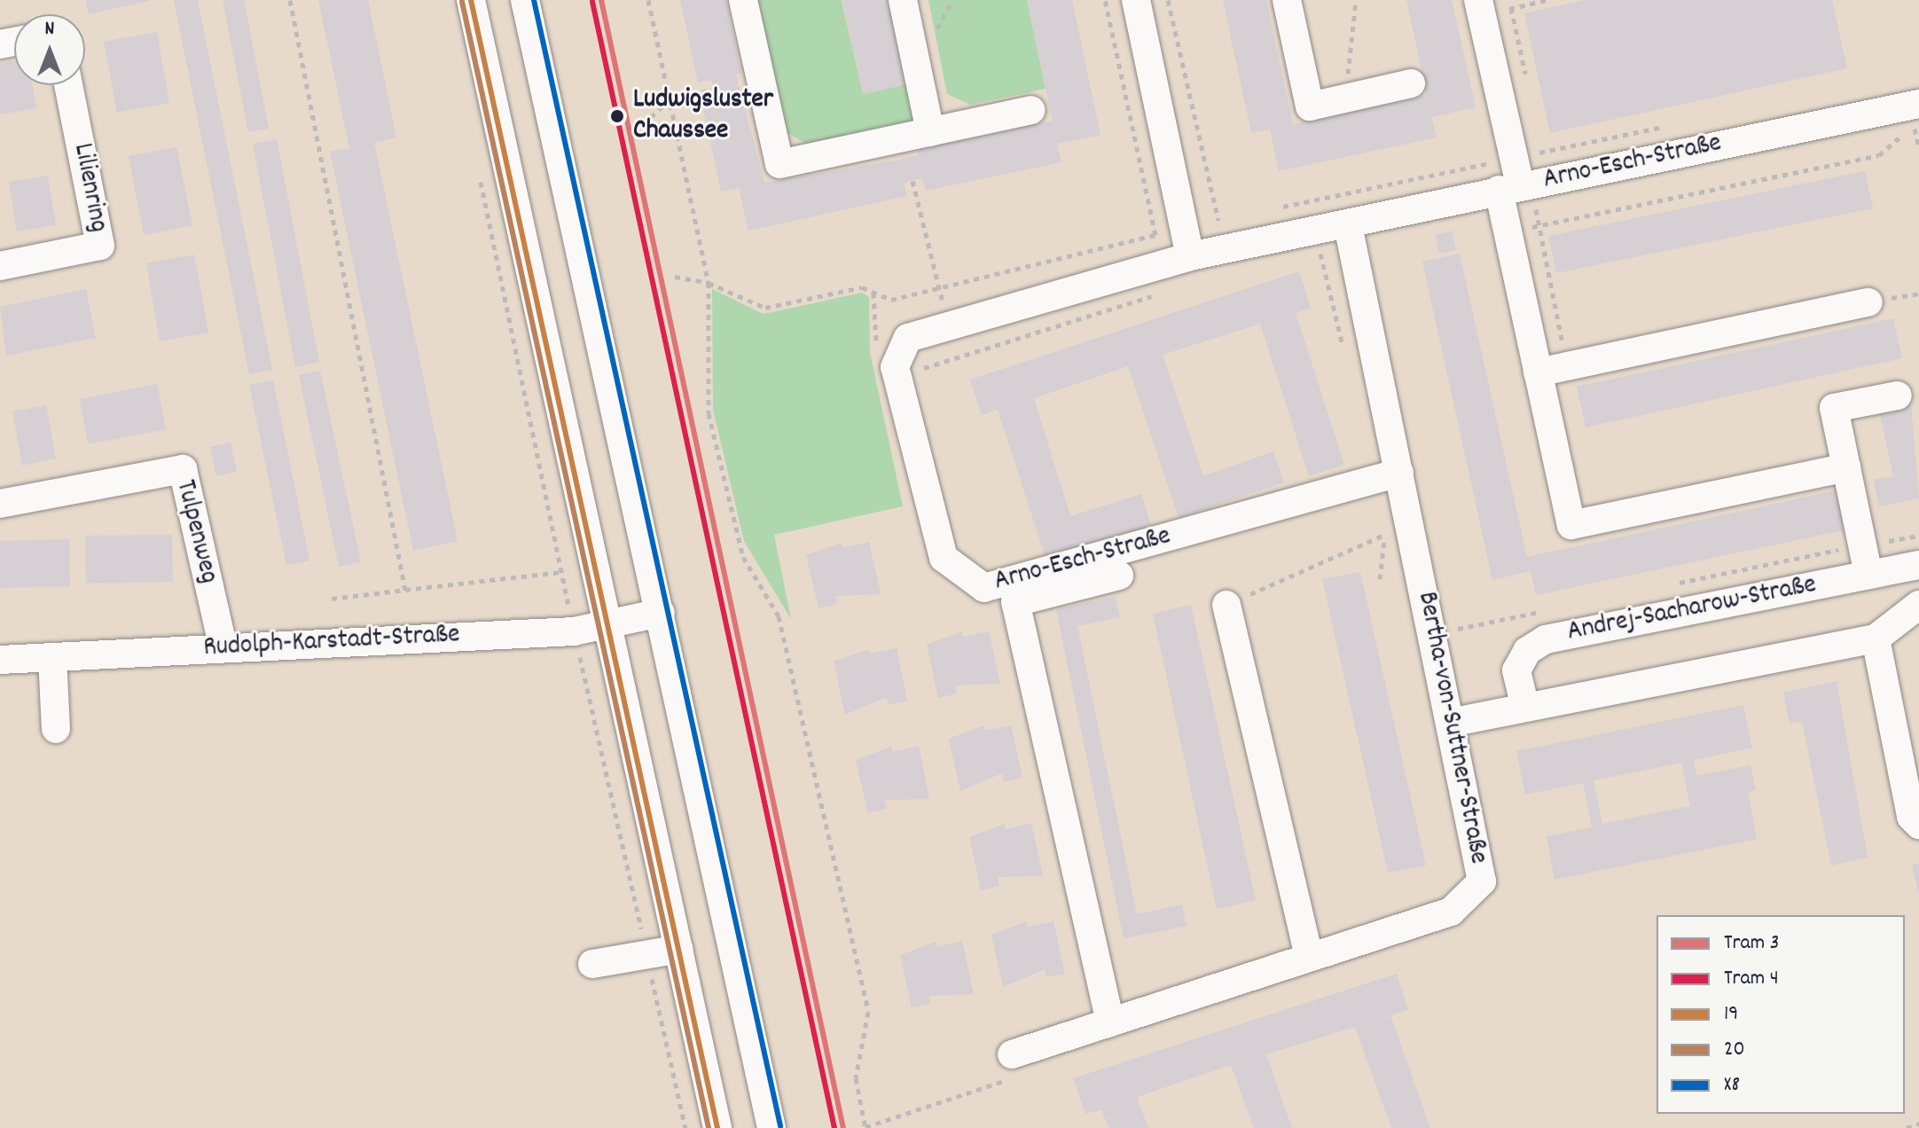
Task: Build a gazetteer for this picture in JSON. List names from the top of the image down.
{
  "streets": {
    "street": [
      "Arno-Esch-Straße",
      "Lilienring",
      "Tulpenweg",
      "Andrej-Sacharow-Straße",
      "Rudolph-Karstadt-Straße",
      "Bertha-von-Suttner-Straße"
    ]
  },
  "crossings": [
    ["Arno-Esch-Straße", "Bertha-von-Suttner-Straße"],
    ["Tulpenweg", "Rudolph-Karstadt-Straße"]
  ],
  "places": ["Ludwigsluster Chaussee"],
  "lines": [
    "tram line 3",
    "transit line 19",
    "transit line X8",
    "tram line 4",
    "transit line 20"
  ],
  "legend": [
    "Tram 3",
    "Tram 4",
    "19",
    "20",
    "X8"
  ],
  "north": "top"
}
